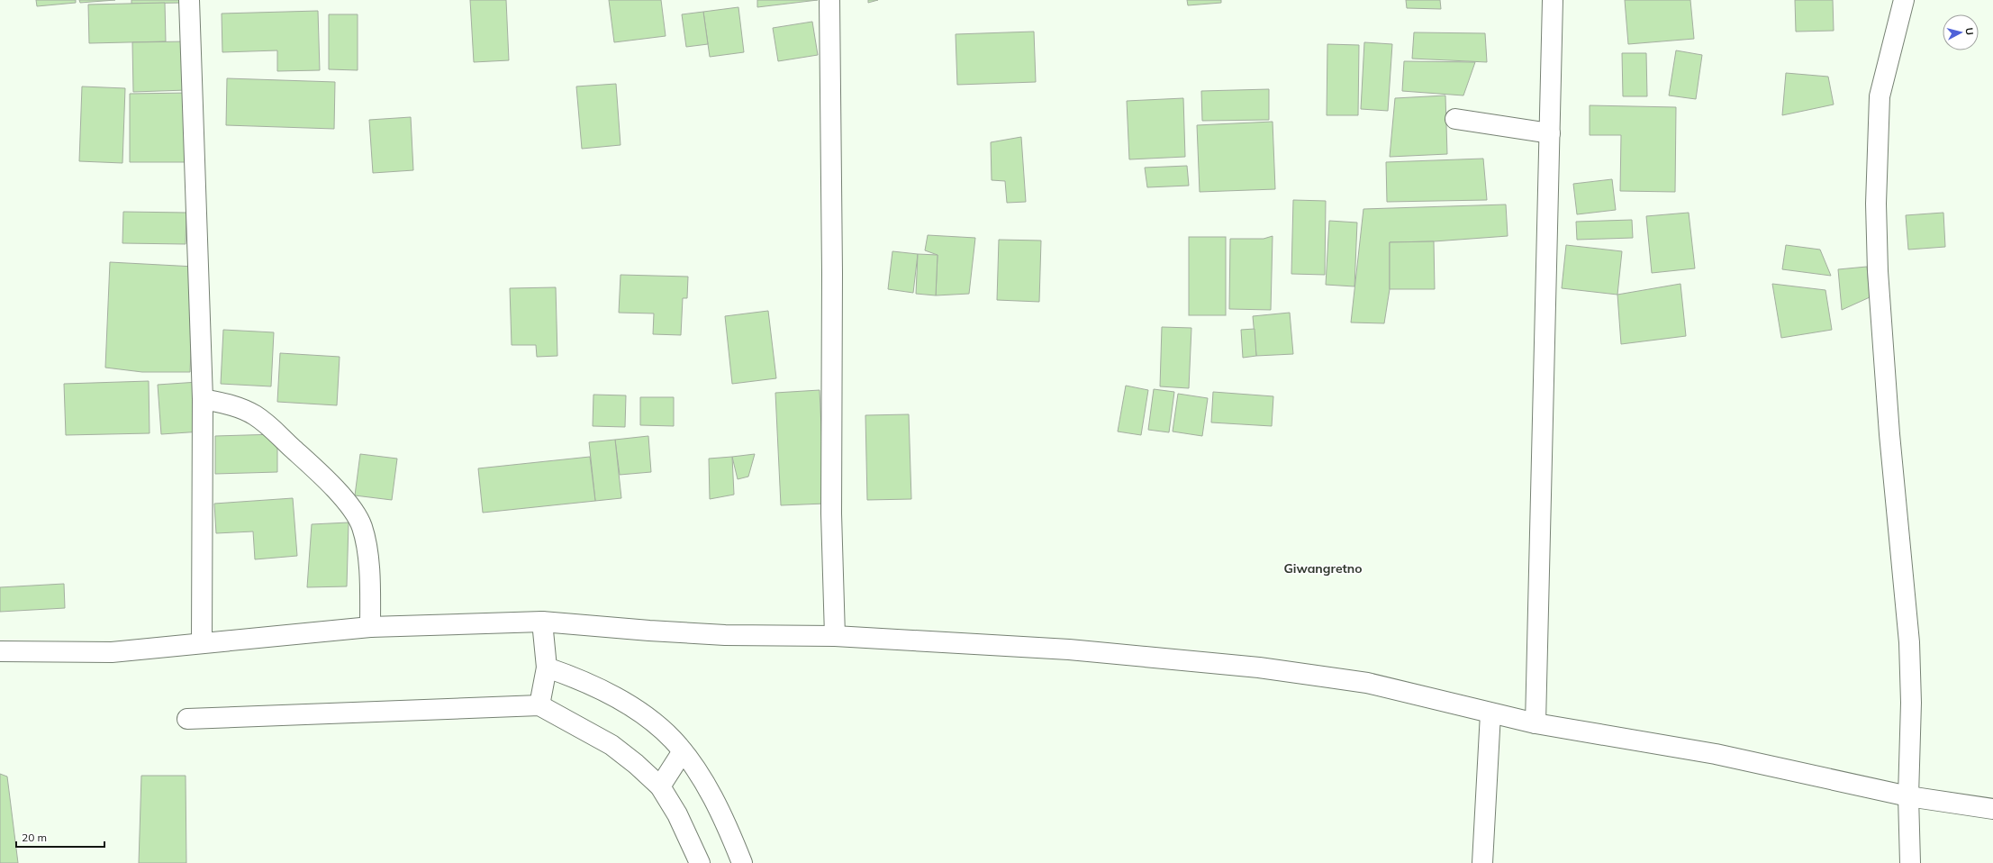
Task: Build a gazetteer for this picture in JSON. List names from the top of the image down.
{
  "districts": ["Giwangretno"],
  "scale_bar": "20 m",
  "north": "right"
}
